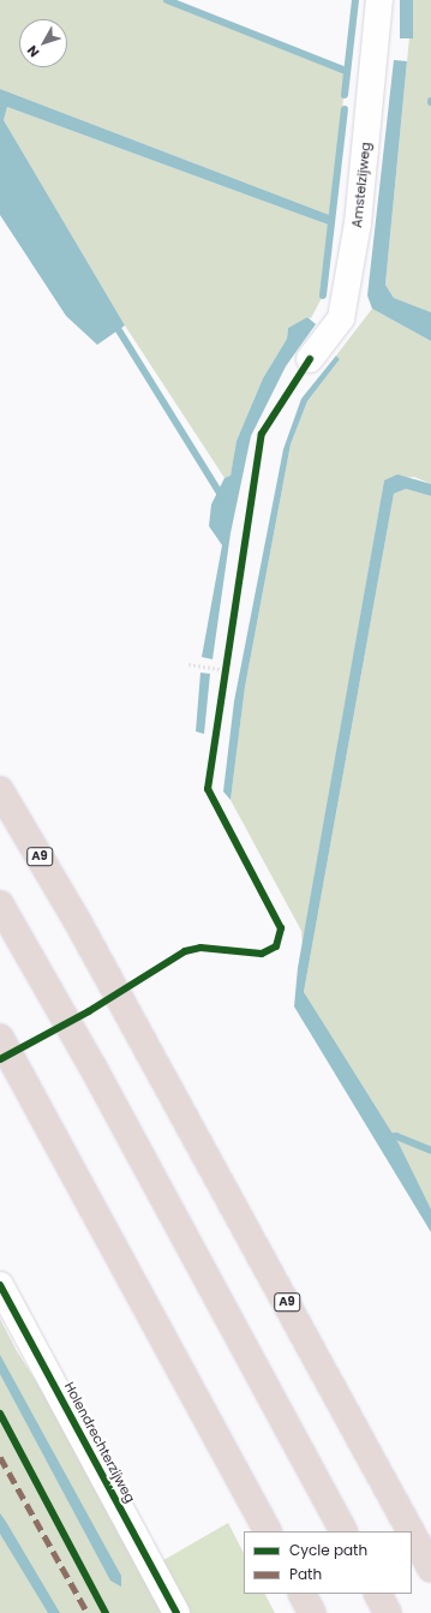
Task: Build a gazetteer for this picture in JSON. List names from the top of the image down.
{
  "streets": {
    "highway": ["A9"],
    "street": ["Amstelzijweg", "Holendrechterzijweg"]
  },
  "legend": ["Cycle path", "Path"],
  "north": "bottom left"
}
